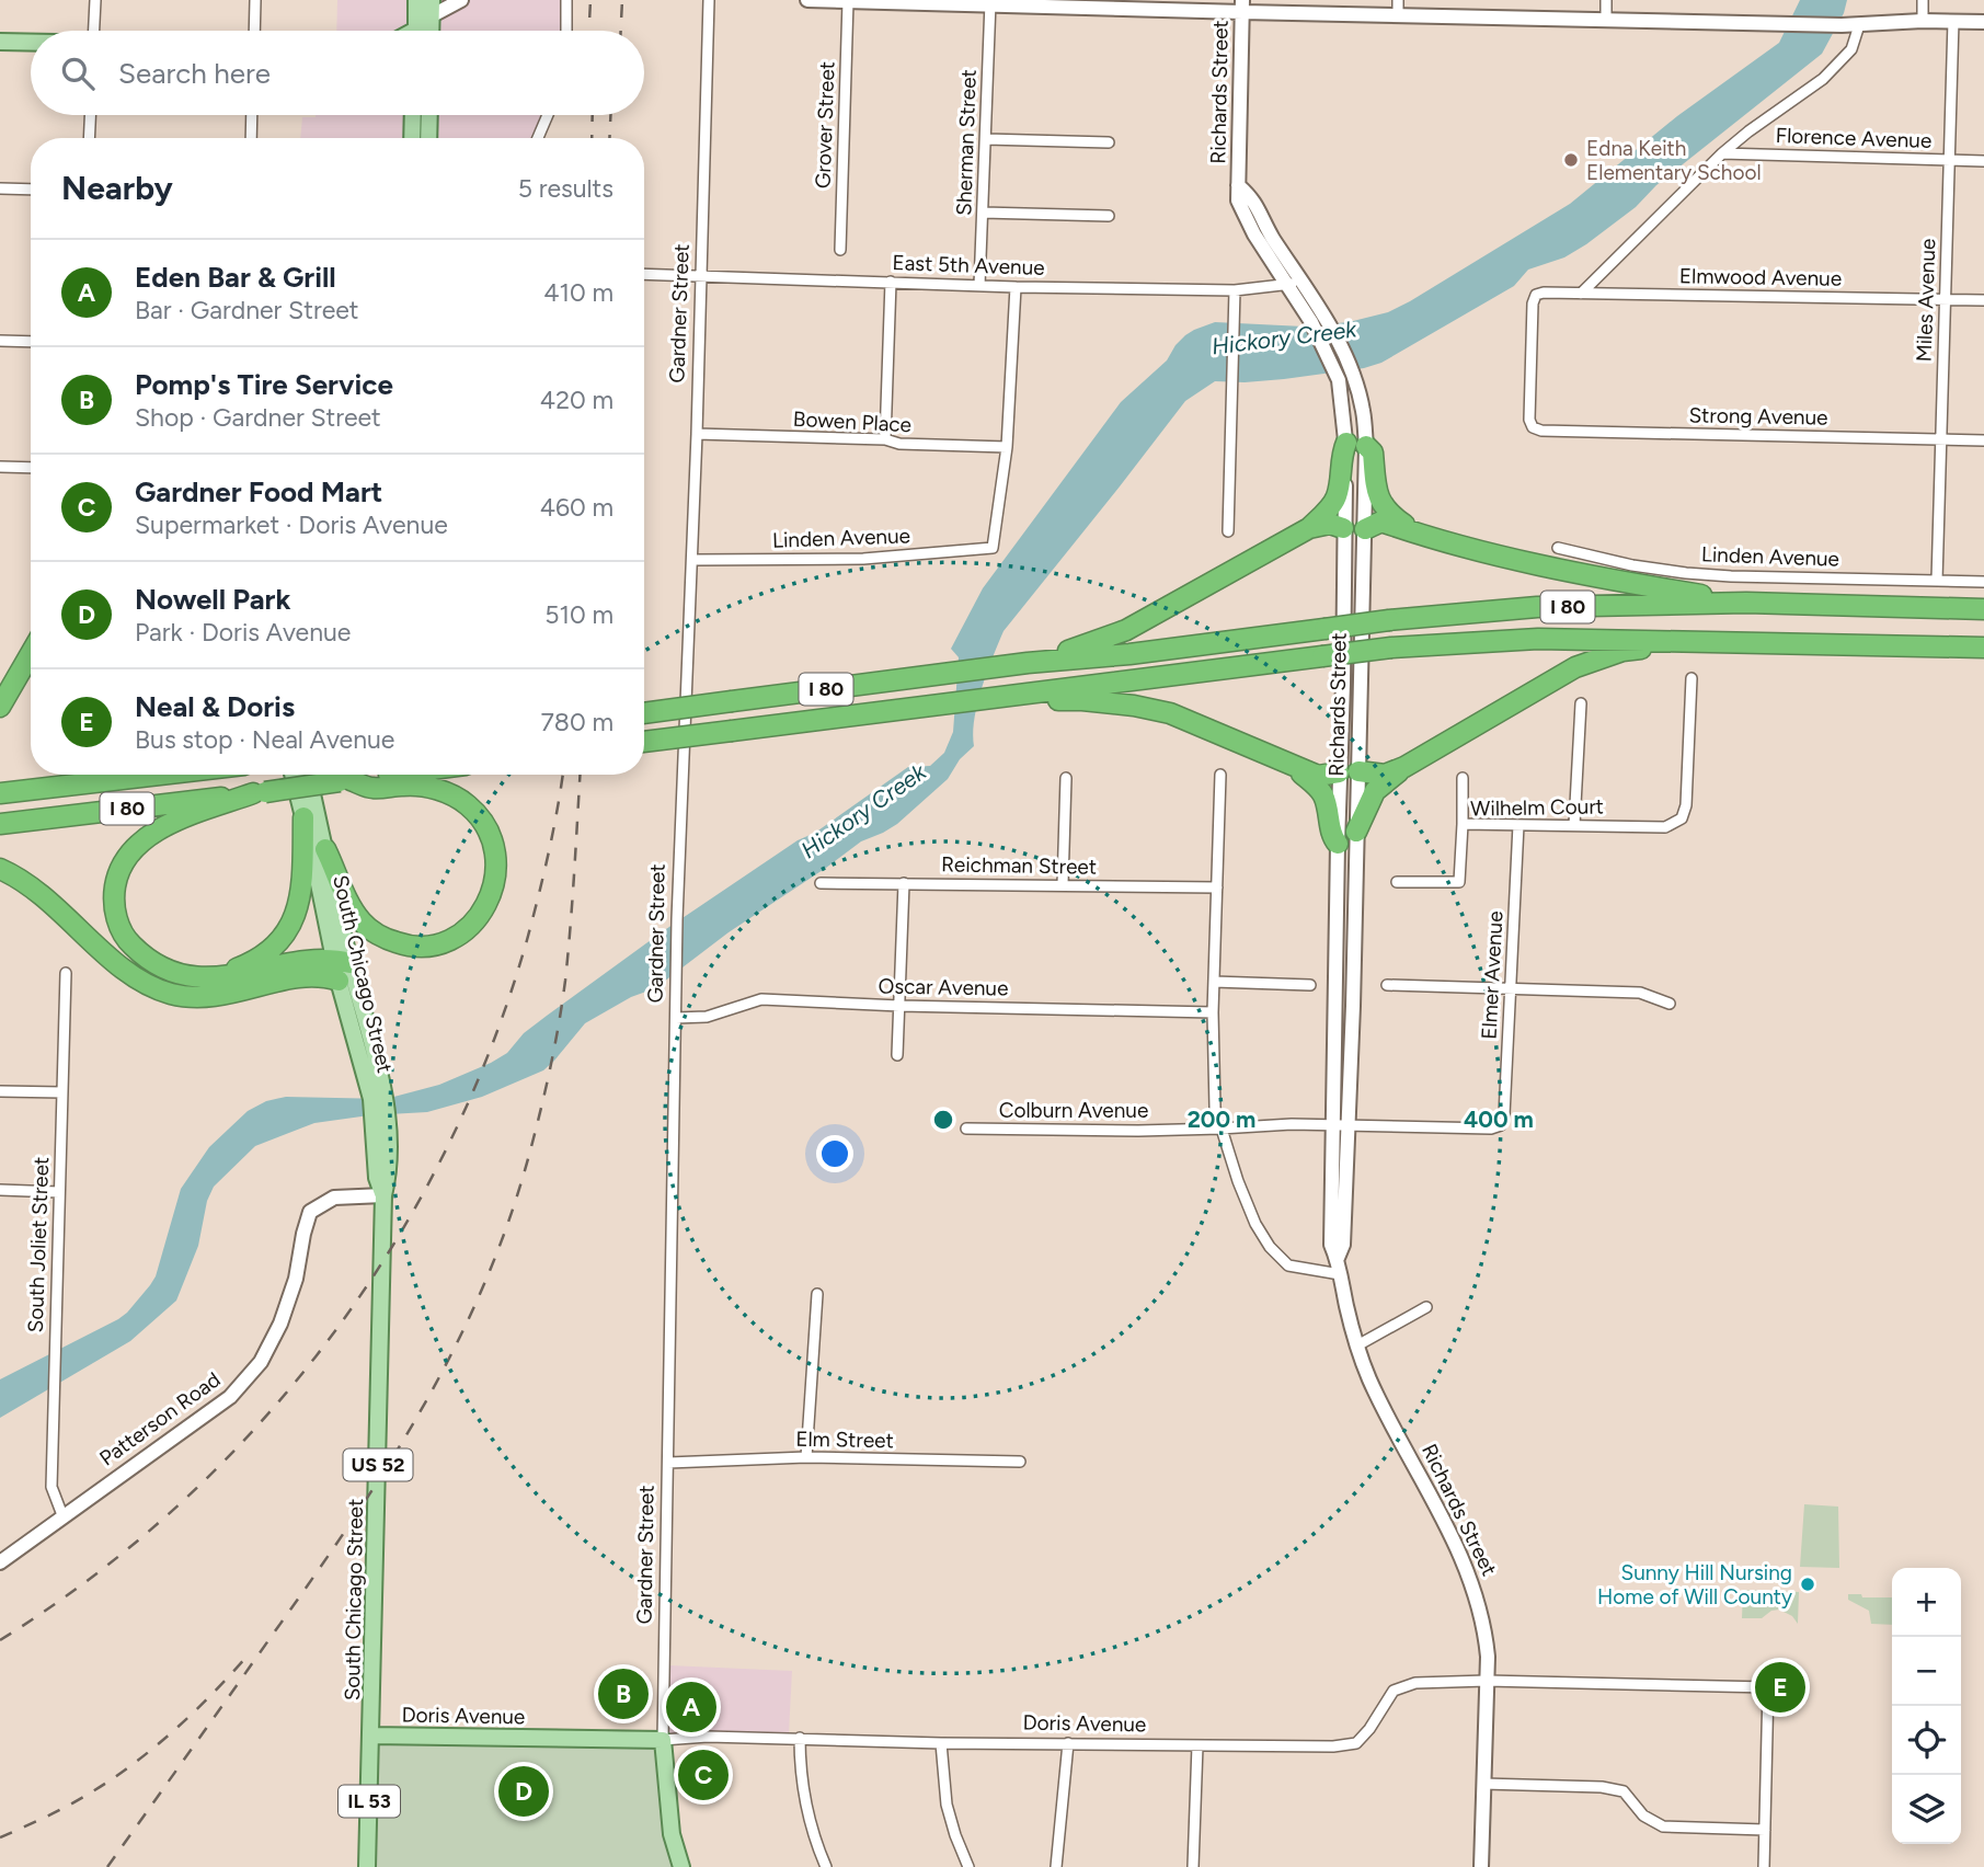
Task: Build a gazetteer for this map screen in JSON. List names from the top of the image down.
{
  "streets": {
    "highway": ["I 80"],
    "main road": [
      "Gardner Street",
      "South Chicago Street",
      "US 52",
      "Doris Avenue",
      "IL 53"
    ],
    "street": [
      "Richards Street",
      "Grover Street",
      "Florence Avenue",
      "Sherman Street",
      "East 5th Avenue",
      "Elmwood Avenue",
      "Miles Avenue",
      "Strong Avenue",
      "Bowen Place",
      "Linden Avenue",
      "Wilhelm Court",
      "Reichman Street",
      "Elmer Avenue",
      "Oscar Avenue",
      "Colburn Avenue",
      "South Joliet Street",
      "Patterson Road",
      "Elm Street"
    ]
  },
  "crossings": [
    ["Richards Street", "East 5th Avenue"],
    ["Richards Street", "Colburn Avenue"],
    ["Richards Street", "Doris Avenue"],
    ["Florence Avenue", "Miles Avenue"],
    ["Sherman Street", "East 5th Avenue"],
    ["East 5th Avenue", "Gardner Street"],
    ["Elmwood Avenue", "Miles Avenue"],
    ["Elmwood Avenue", "Strong Avenue"],
    ["Miles Avenue", "Strong Avenue"],
    ["Miles Avenue", "Linden Avenue"],
    ["Gardner Street", "Bowen Place"],
    ["Gardner Street", "Linden Avenue"],
    ["Gardner Street", "Oscar Avenue"],
    ["Gardner Street", "Elm Street"],
    ["Gardner Street", "Doris Avenue"],
    ["Bowen Place", "Linden Avenue"],
    ["Wilhelm Court", "Elmer Avenue"],
    ["South Chicago Street", "Patterson Road"],
    ["South Chicago Street", "Doris Avenue"],
    ["Elmer Avenue", "Colburn Avenue"],
    ["South Joliet Street", "Patterson Road"]
  ],
  "water": ["Hickory Creek"],
  "places": ["Edna Keith Elementary School", "Sunny Hill Nursing Home of Will County"],
  "page": {
    "search": "Search here",
    "heading": ["Nearby", "5 results"],
    "list": [
      {
        "mark": "A",
        "name": "Eden Bar & Grill",
        "note": "Bar · Gardner Street",
        "value": "410 m"
      },
      {
        "mark": "B",
        "name": "Pomp's Tire Service",
        "note": "Shop · Gardner Street",
        "value": "420 m"
      },
      {
        "mark": "C",
        "name": "Gardner Food Mart",
        "note": "Supermarket · Doris Avenue",
        "value": "460 m"
      },
      {
        "mark": "D",
        "name": "Nowell Park",
        "note": "Park · Doris Avenue",
        "value": "510 m"
      },
      {
        "mark": "E",
        "name": "Neal & Doris",
        "note": "Bus stop · Neal Avenue",
        "value": "780 m"
      }
    ],
    "map_buttons": ["+", "−"],
    "pins": [
      "E",
      "B",
      "A",
      "C",
      "D"
    ]
  },
  "rings": ["200 m", "400 m"]
}
